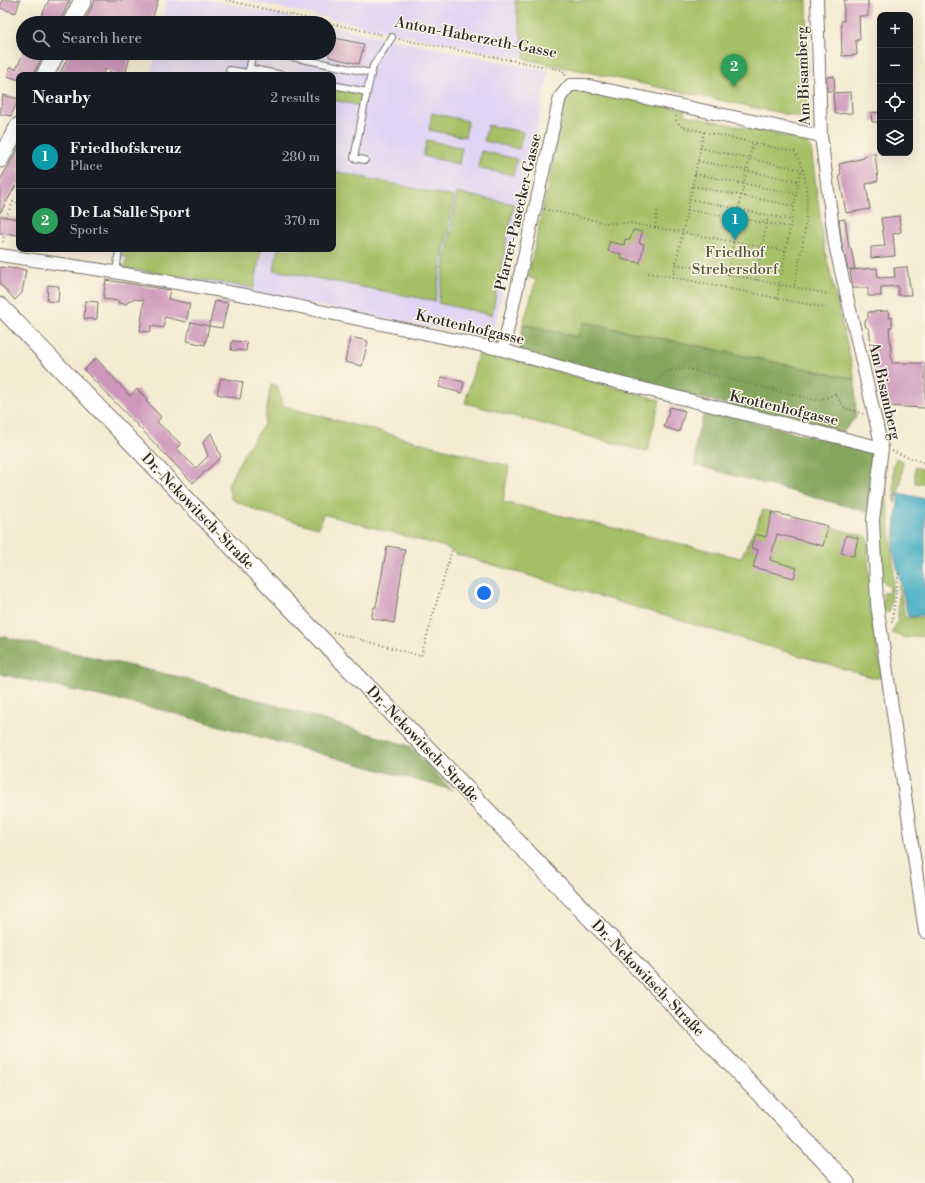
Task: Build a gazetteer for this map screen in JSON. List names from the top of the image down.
{
  "streets": {
    "main road": ["Dr.-Nekowitsch-Straße"],
    "street": ["Am Bisamberg", "Pfarrer-Pasecker-Gasse", "Krottenhofgasse"],
    "path": ["Anton-Haberzeth-Gasse"]
  },
  "crossings": [
    ["Anton-Haberzeth-Gasse", "Pfarrer-Pasecker-Gasse"],
    ["Am Bisamberg", "Krottenhofgasse"],
    ["Pfarrer-Pasecker-Gasse", "Krottenhofgasse"]
  ],
  "parks": ["Friedhof Strebersdorf"],
  "page": {
    "map_buttons": ["+", "−"],
    "search": "Search here",
    "pins": ["2", "1"],
    "heading": ["Nearby", "2 results"],
    "list": [
      {
        "mark": "1",
        "name": "Friedhofskreuz",
        "note": "Place",
        "value": "280 m"
      },
      {
        "mark": "2",
        "name": "De La Salle Sport",
        "note": "Sports",
        "value": "370 m"
      }
    ]
  }
}
